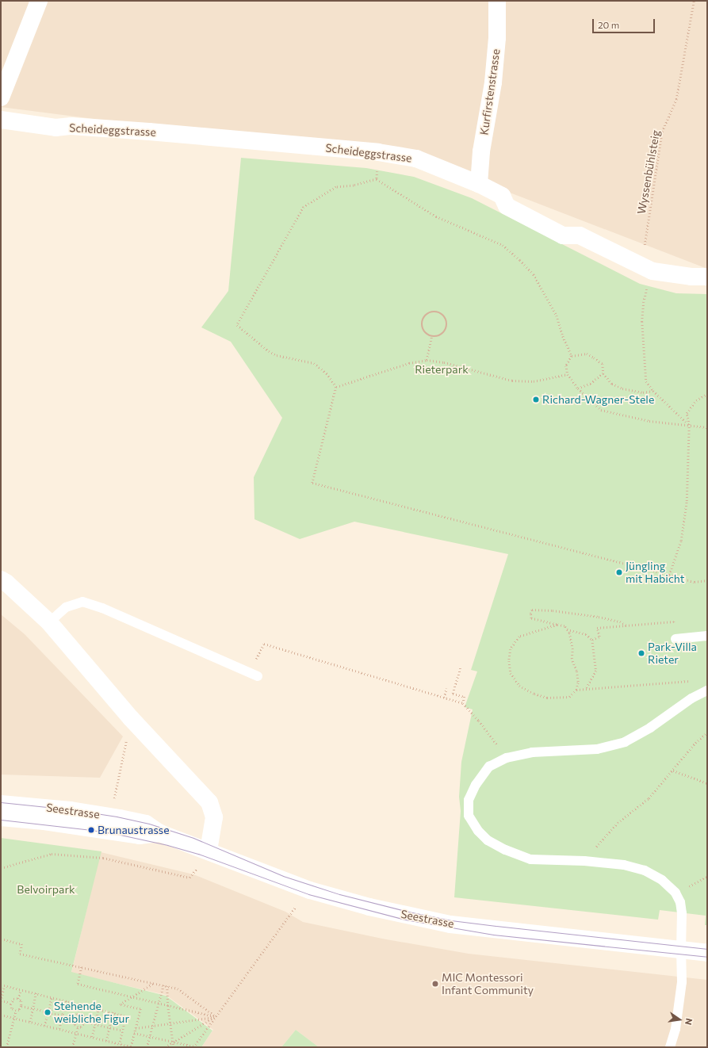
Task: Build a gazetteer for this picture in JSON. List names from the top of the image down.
{
  "streets": {
    "street": ["Kurfirstenstrasse", "Scheideggstrasse", "Seestrasse"],
    "path": ["Wyssenbühlsteig"]
  },
  "crossings": [
    ["Kurfirstenstrasse", "Scheideggstrasse"]
  ],
  "parks": ["Rieterpark", "Belvoirpark"],
  "places": [
    "Richard-Wagner-Stele",
    "Jüngling mit Habicht",
    "Park-Villa Rieter",
    "Brunaustrasse",
    "MIC Montessori Infant Community",
    "Stehende weibliche Figur"
  ],
  "scale_bar": "20 m",
  "north": "right"
}
